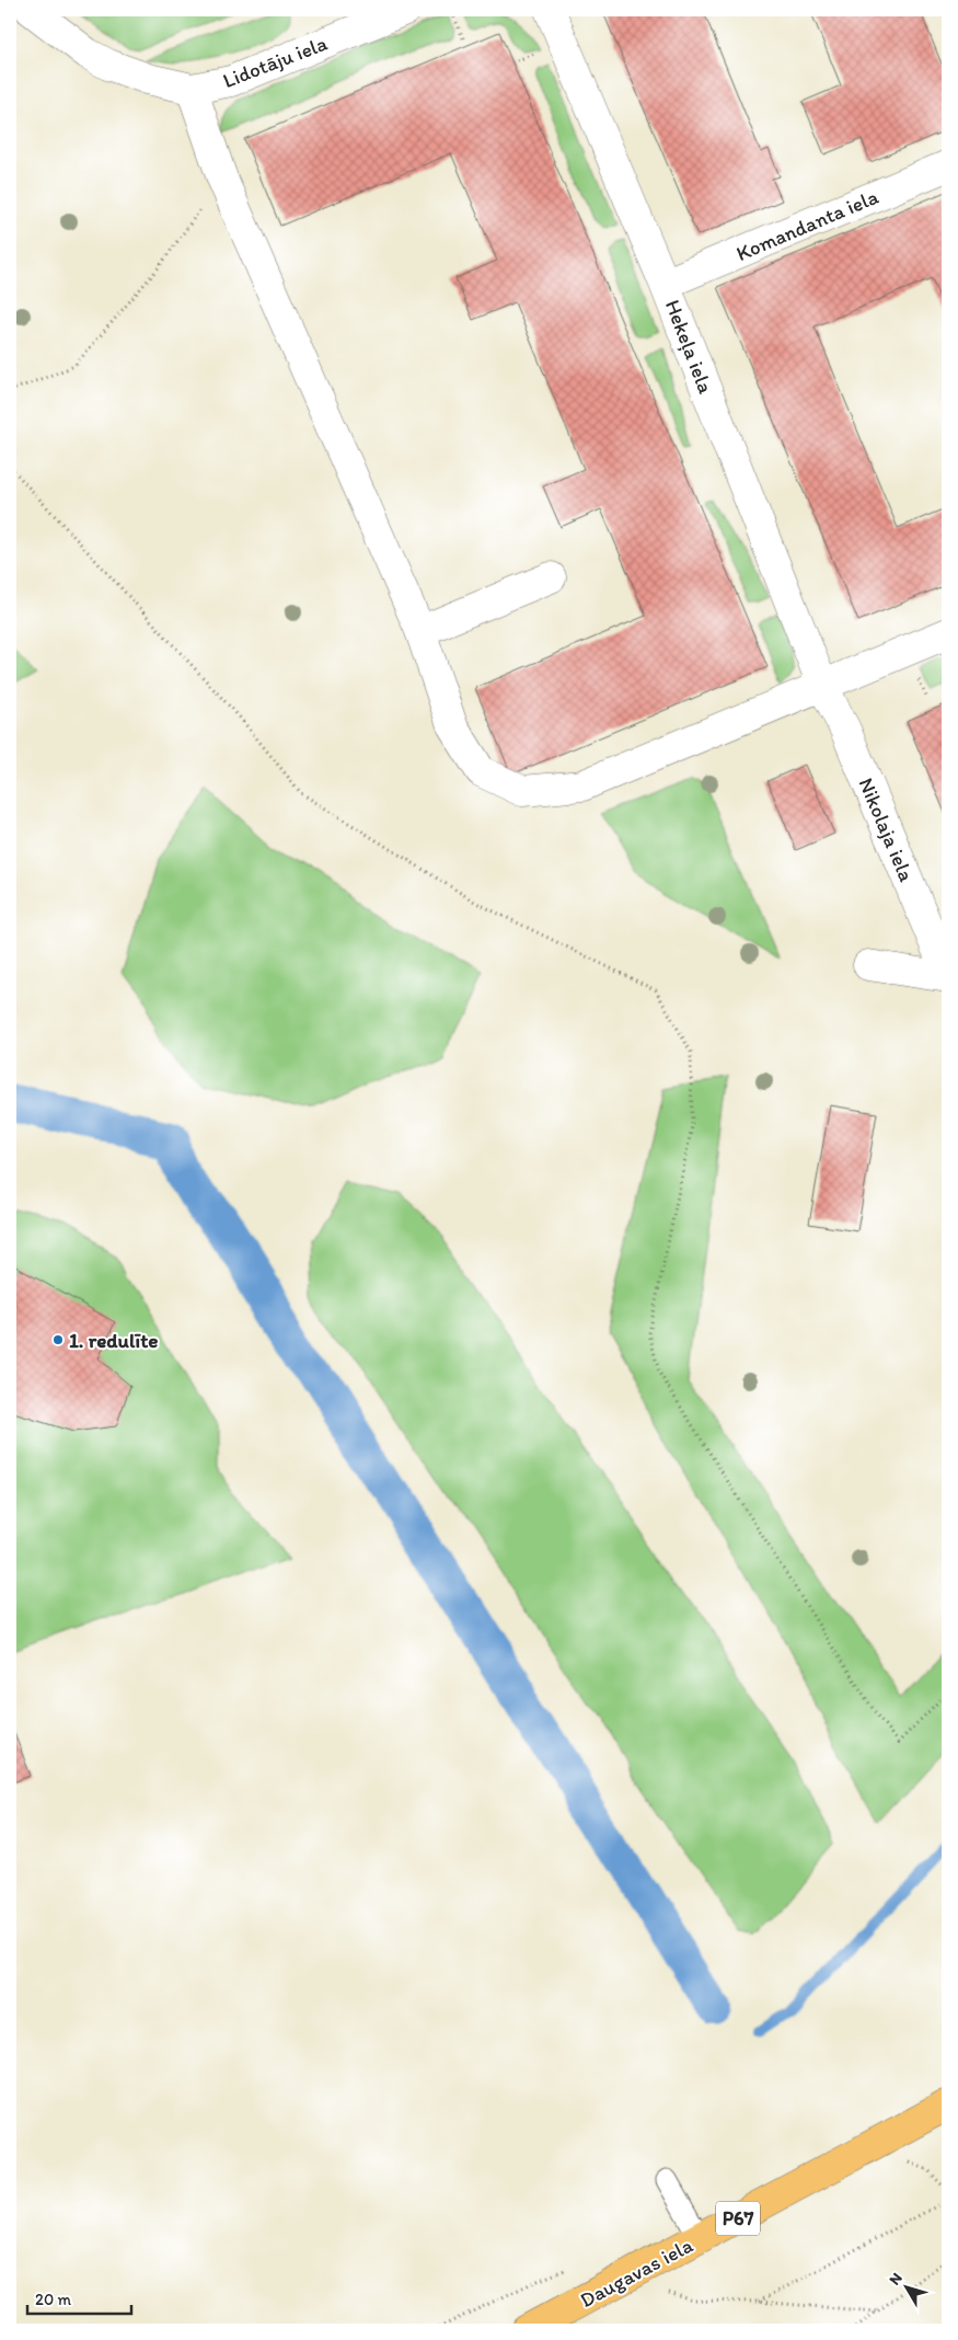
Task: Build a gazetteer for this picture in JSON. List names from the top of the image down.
{
  "streets": {
    "main road": ["P67", "Daugavas iela"],
    "street": [
      "Lidotāju iela",
      "Komandanta iela",
      "Hekeļa iela",
      "Nikolaja iela"
    ]
  },
  "crossings": [
    ["Komandanta iela", "Hekeļa iela"],
    ["Hekeļa iela", "Nikolaja iela"]
  ],
  "places": ["1. redulīte"],
  "scale_bar": "20 m",
  "north": "top left"
}
